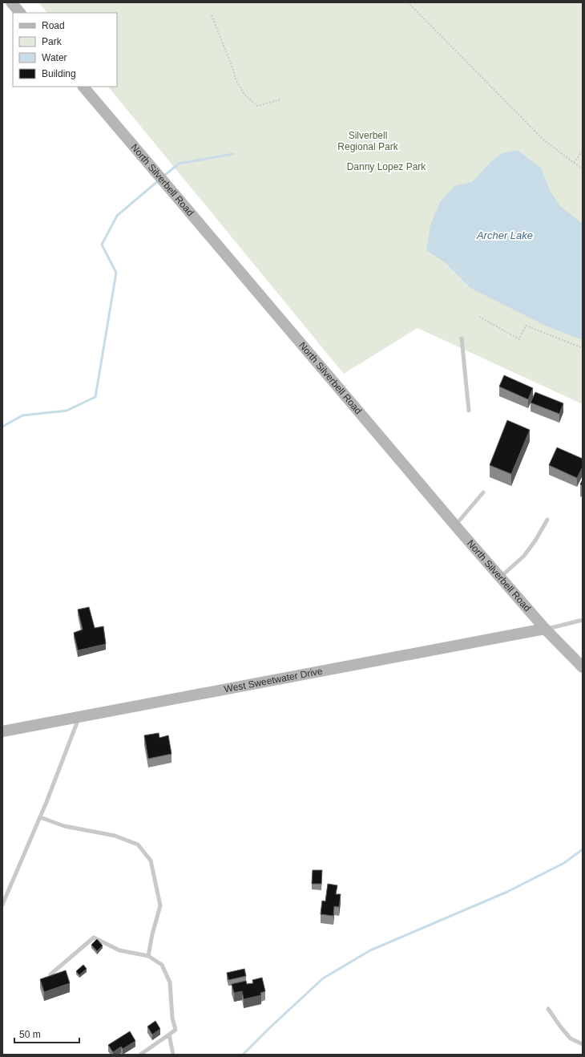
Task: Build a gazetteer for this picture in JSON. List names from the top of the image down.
{
  "streets": {
    "main road": ["North Silverbell Road", "West Sweetwater Drive"]
  },
  "crossings": [
    ["North Silverbell Road", "West Sweetwater Drive"]
  ],
  "water": ["Archer Lake"],
  "parks": ["Silverbell Regional Park", "Danny Lopez Park"],
  "legend": [
    "Road",
    "Park",
    "Water",
    "Building"
  ],
  "scale_bar": "50 m"
}
